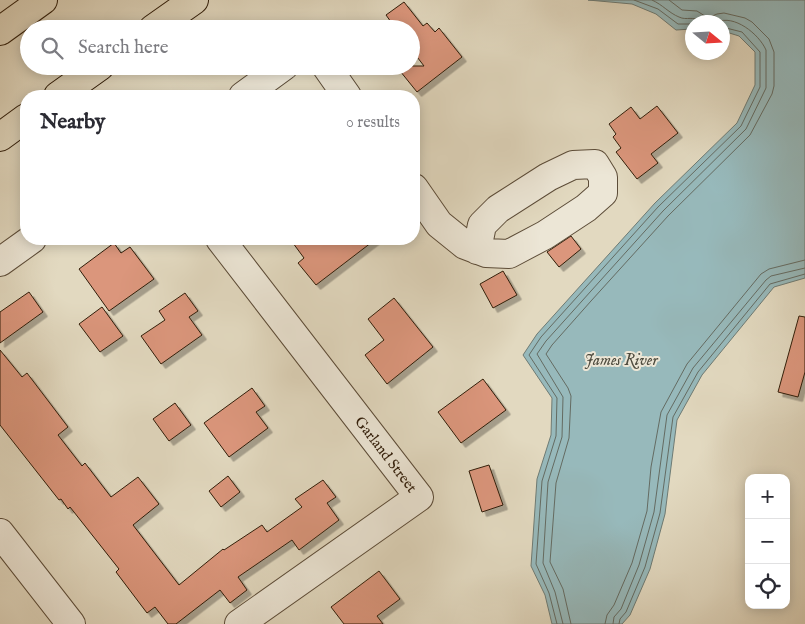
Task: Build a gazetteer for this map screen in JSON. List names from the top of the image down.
{
  "streets": {
    "street": ["Garland Street"]
  },
  "water": ["James River"],
  "north": "right",
  "page": {
    "search": "Search here",
    "heading": ["Nearby", "0 results"],
    "map_buttons": ["+", "−"]
  }
}
